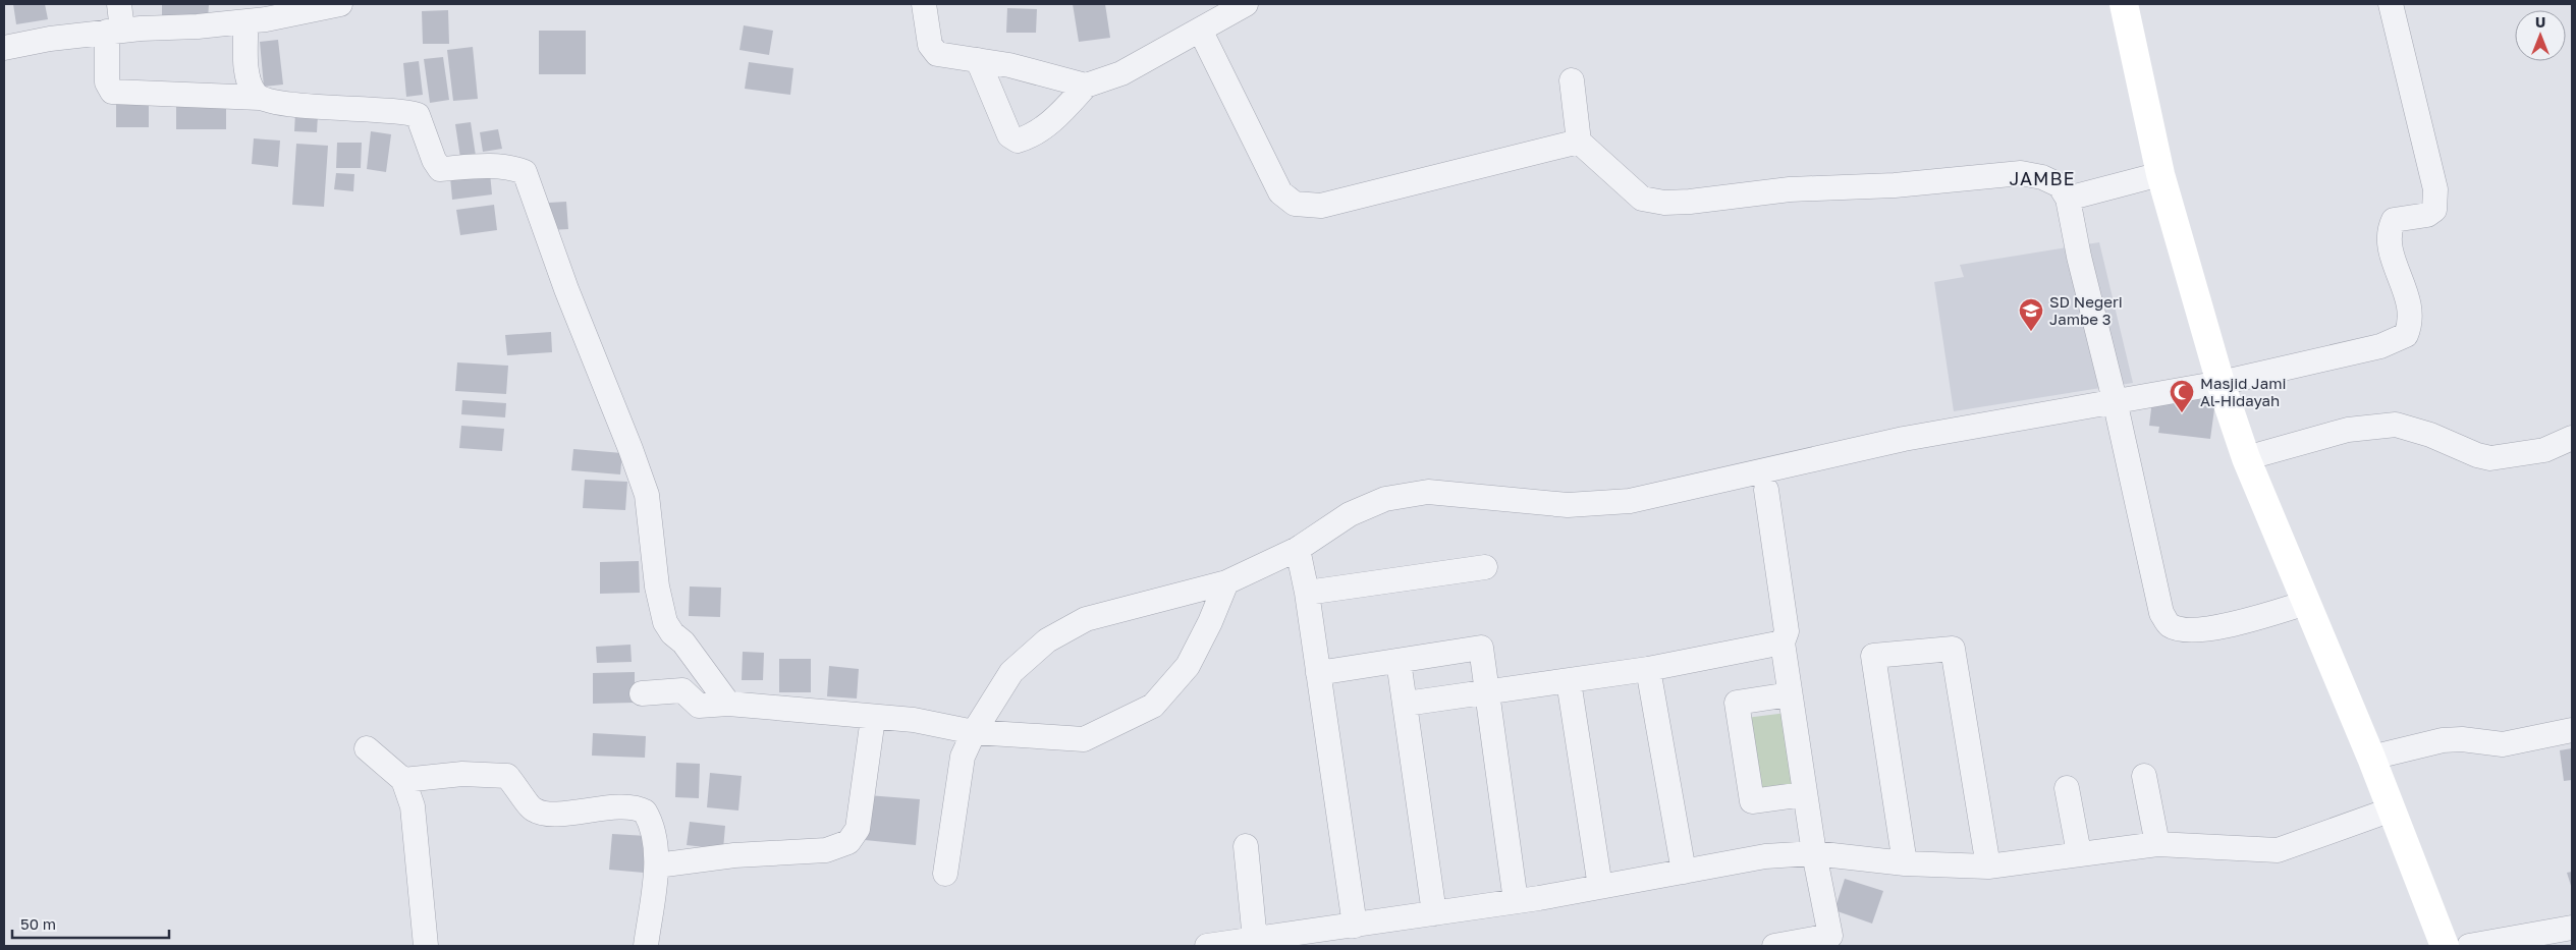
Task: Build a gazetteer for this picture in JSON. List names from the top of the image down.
{
  "districts": ["JAMBE"],
  "places": {
    "school or university": ["SD Negeri Jambe 3"],
    "mosque": ["Masjid Jami Al-Hidayah"]
  },
  "scale_bar": "50 m",
  "north": "top"
}
